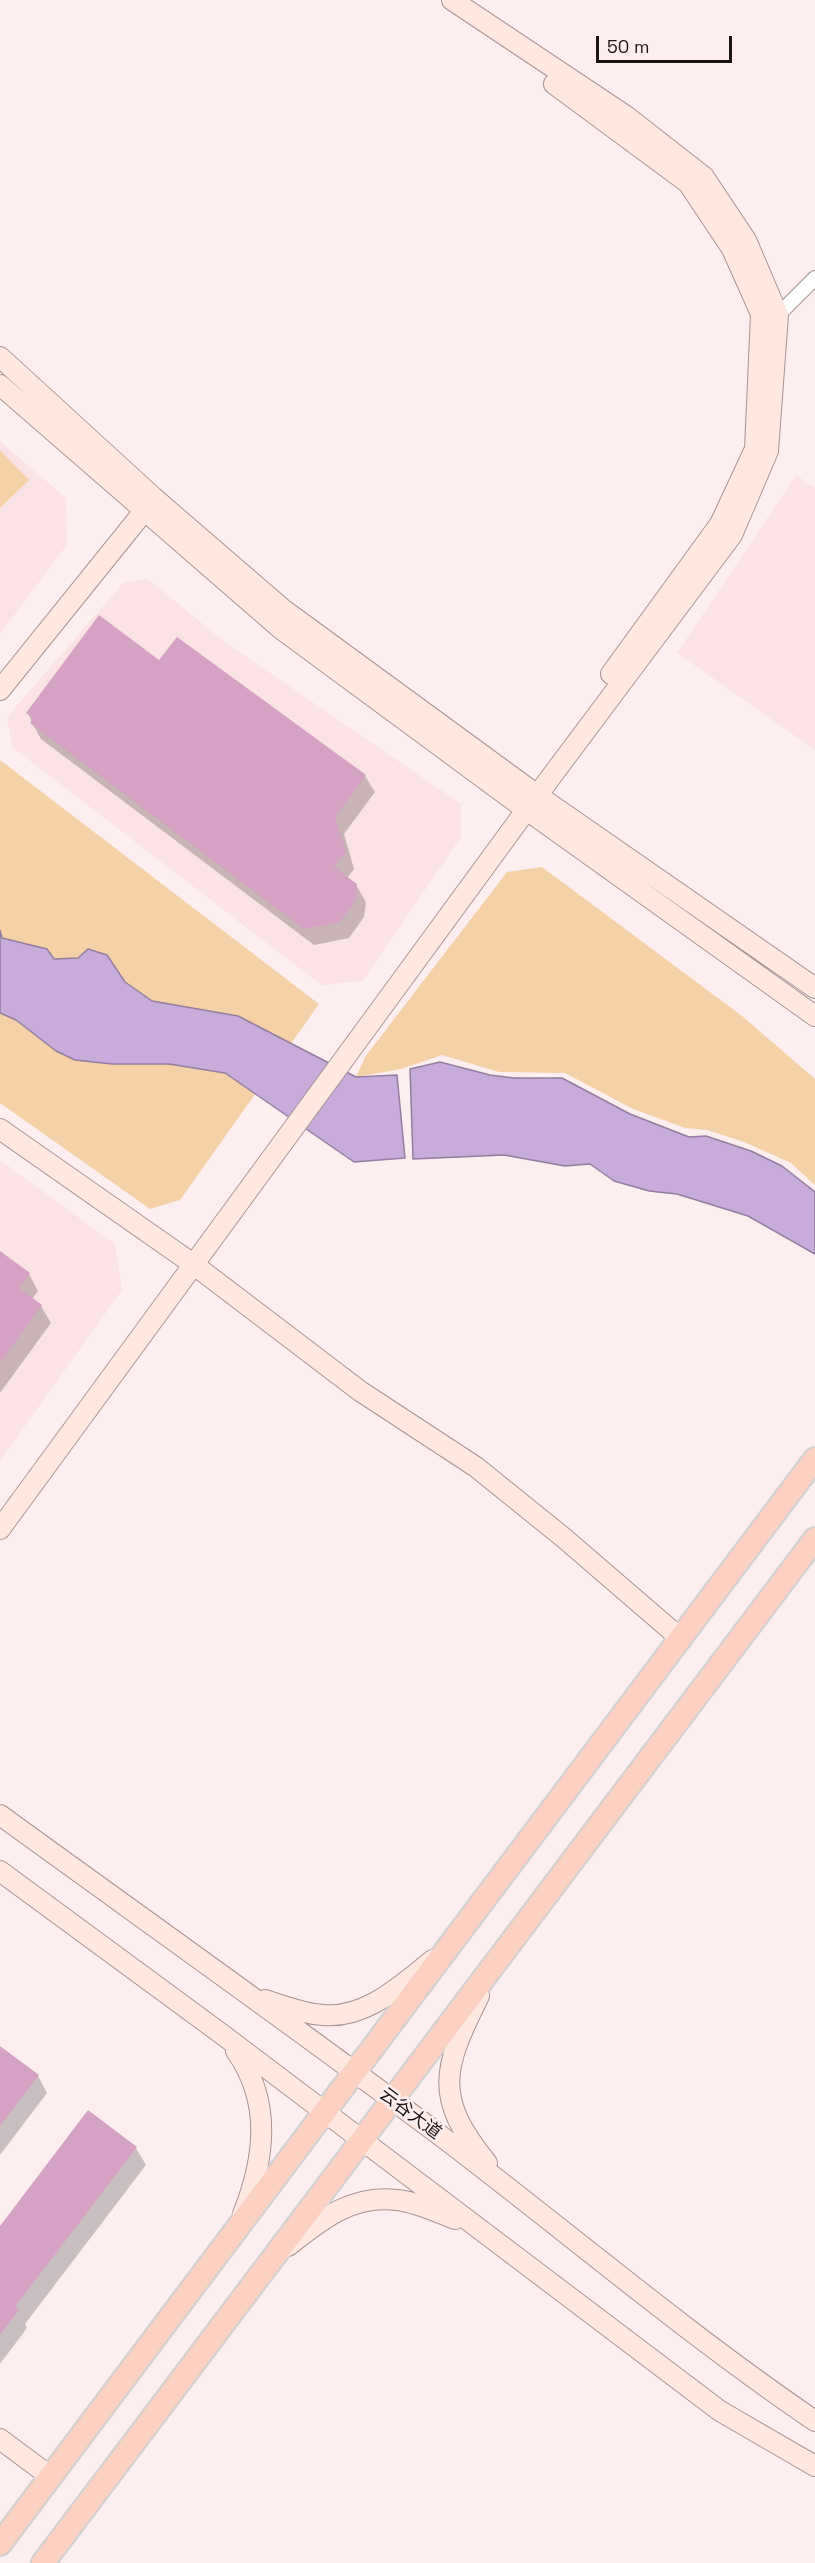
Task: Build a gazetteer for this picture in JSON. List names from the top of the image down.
{
  "streets": {
    "main road": ["云谷大道"]
  },
  "scale_bar": "50 m"
}
